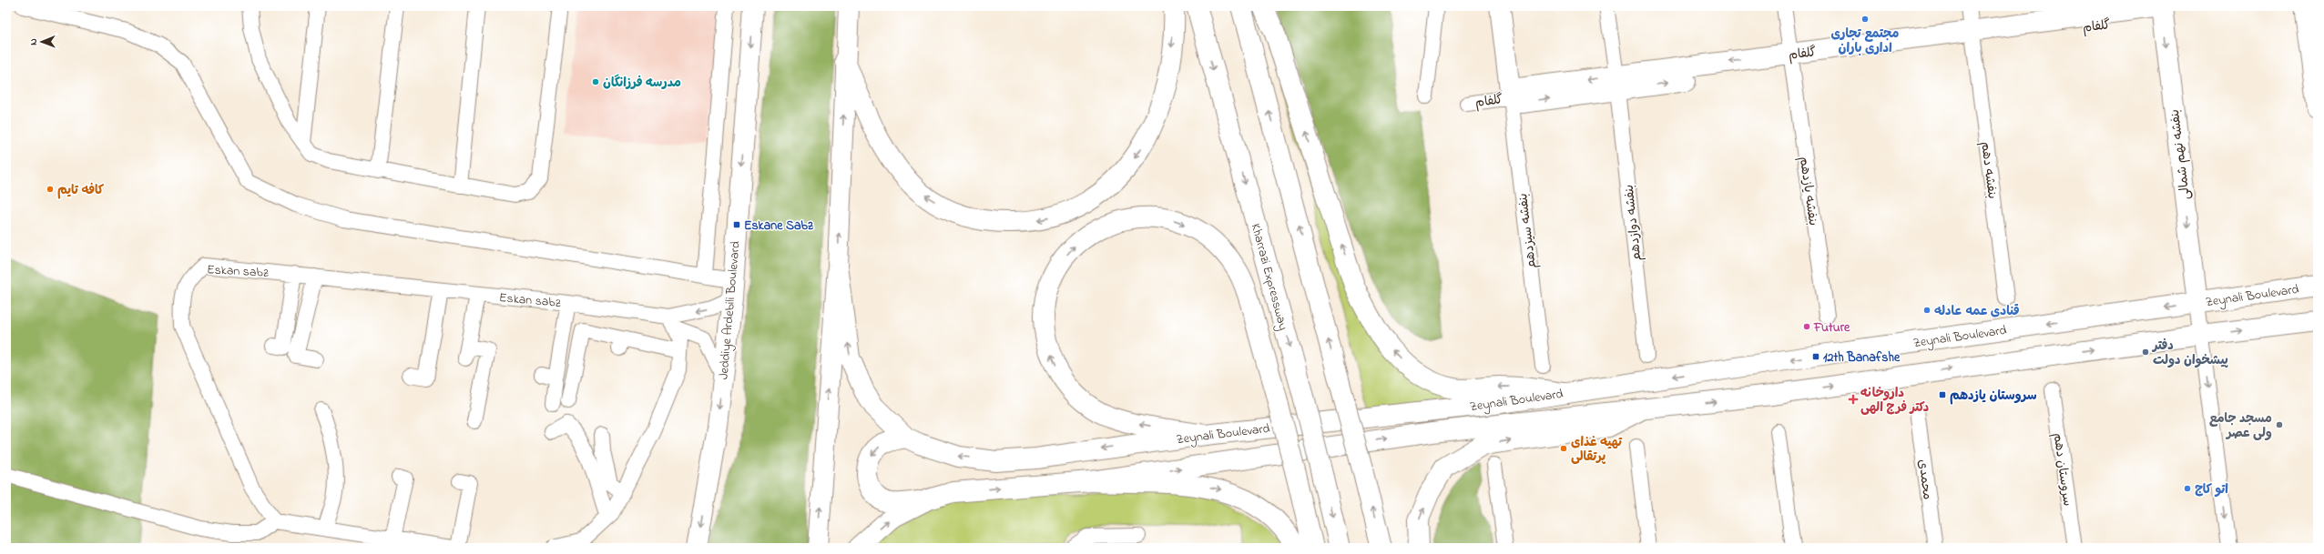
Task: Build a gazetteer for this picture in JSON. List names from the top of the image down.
{
  "streets": {
    "main road": [
      "گلفام",
      "بنفشه نهم شمالی",
      "Kharrazi Expressway",
      "Zeynali Boulevard",
      "Jeddiye Ardebili Boulevard"
    ],
    "street": [
      "بنفشه دهم",
      "بنفشه یازدهم",
      "بنفشه دوازدهم",
      "بنفشه سیزدهم",
      "Eskan sabz",
      "سروستان دهم",
      "محمدی"
    ]
  },
  "crossings": [
    ["گلفام", "بنفشه نهم شمالی"],
    ["گلفام", "بنفشه دهم"],
    ["گلفام", "بنفشه یازدهم"],
    ["گلفام", "بنفشه دوازدهم"],
    ["گلفام", "بنفشه سیزدهم"],
    ["بنفشه نهم شمالی", "Zeynali Boulevard"],
    ["Eskan sabz", "Jeddiye Ardebili Boulevard"]
  ],
  "places": {
    "other": [
      "مجتمع تجاری اداری باران",
      "مدرسه فرزانگان",
      "کافه تایم",
      "قنادی عمه عادله",
      "Future",
      "دفتر پیشخوان دولت",
      "مسجد جامع ولی عصر",
      "تهیه غذای پرتقالی",
      "اتو کاج"
    ],
    "transit": ["Eskane Sabz", "12th Banafshe", "سروستان یازدهم"],
    "health": ["داروخانه دکتر فرج الهی"]
  },
  "north": "left"
}
